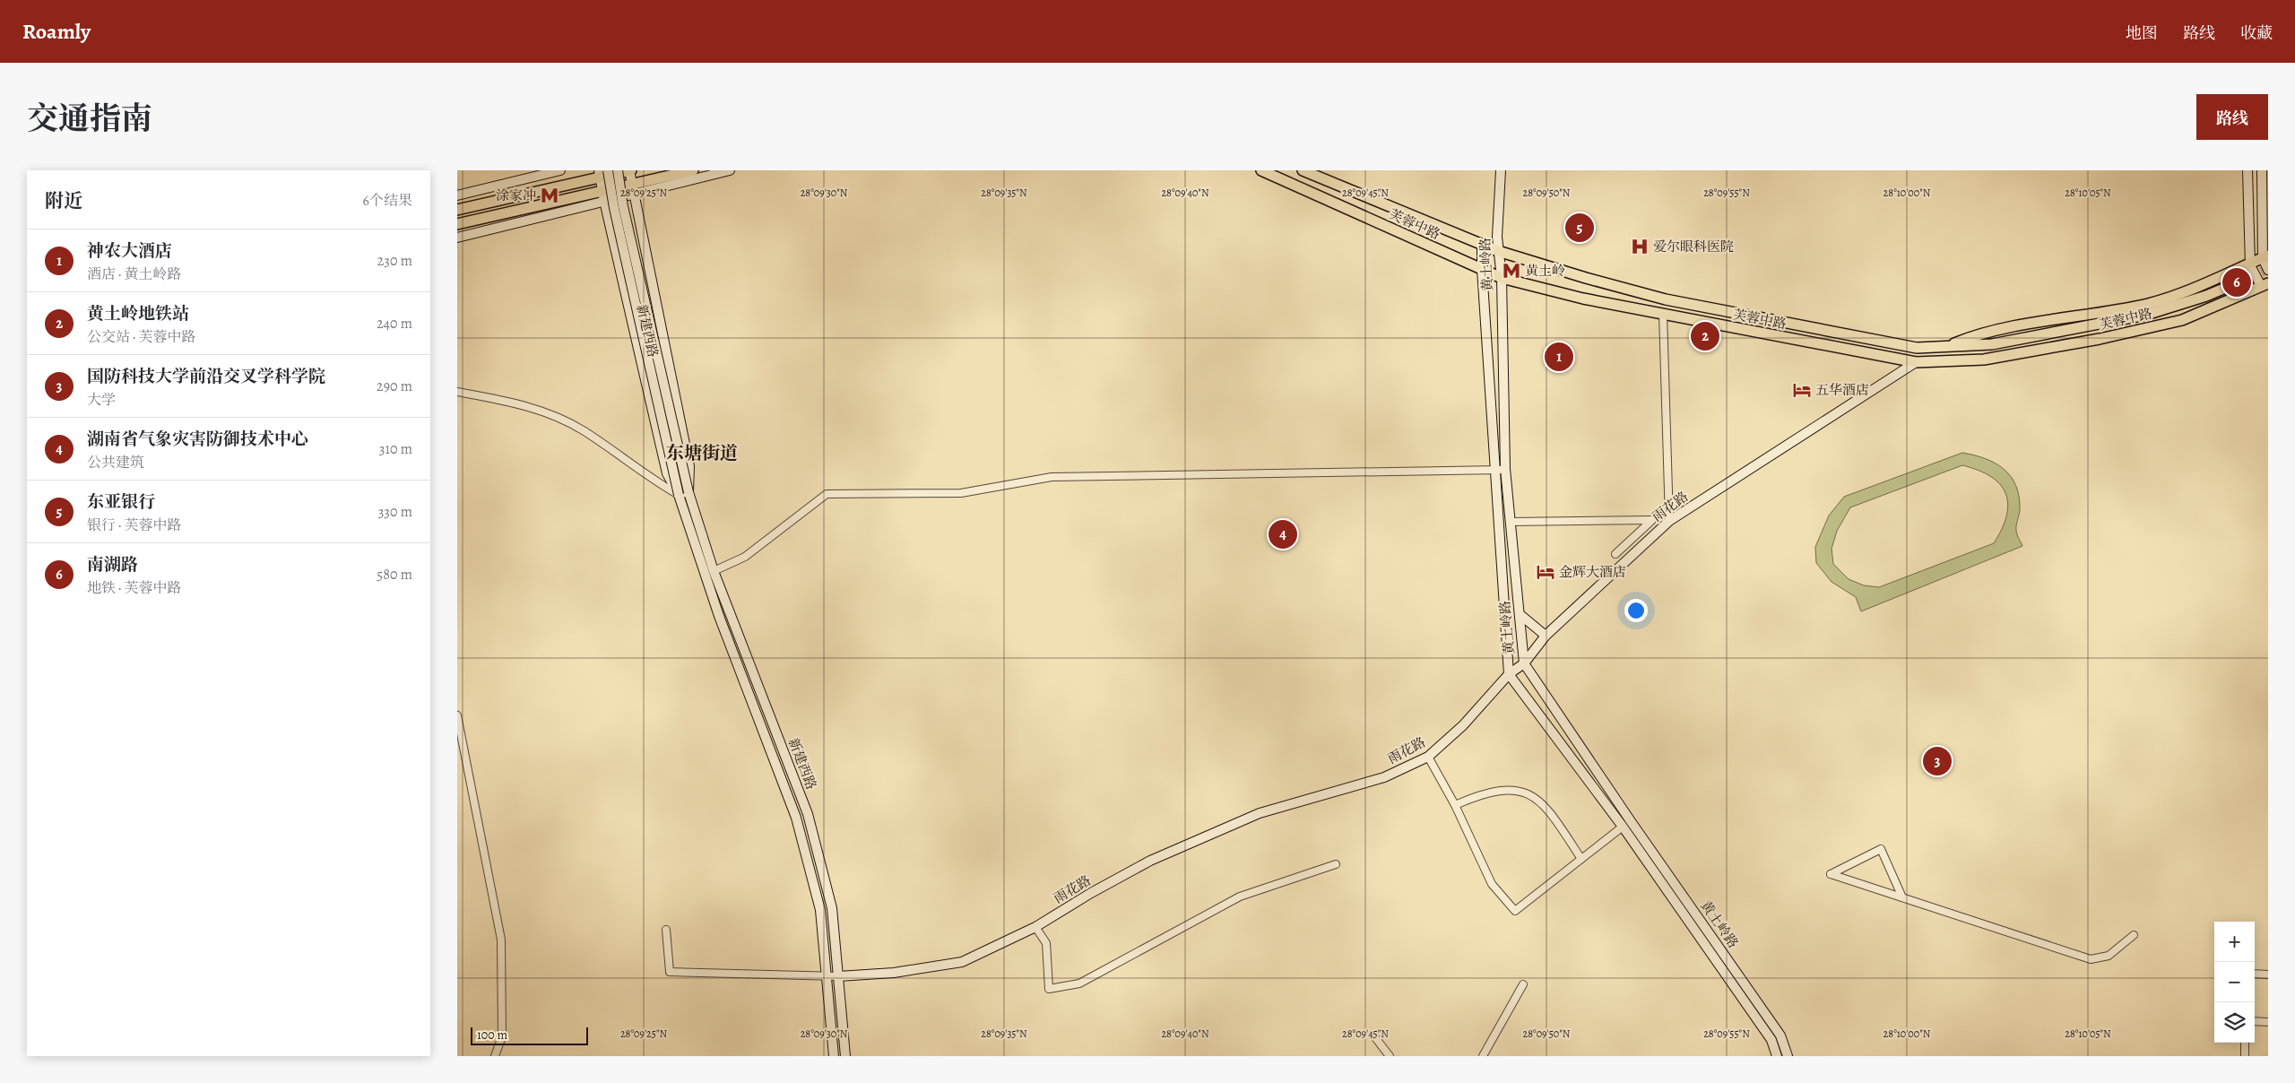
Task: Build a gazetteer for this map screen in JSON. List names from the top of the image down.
{
  "streets": {
    "main road": ["芙蓉中路"],
    "street": ["黄土岭路", "新建西路", "雨花路"]
  },
  "crossings": [
    ["芙蓉中路", "黄土岭路"],
    ["芙蓉中路", "雨花路"],
    ["黄土岭路", "雨花路"],
    ["新建西路", "雨花路"]
  ],
  "districts": ["东塘街道"],
  "places": {
    "metro station": ["涂家冲", "黄土岭"],
    "hospital": ["爱尔眼科医院"],
    "hotel": ["五华酒店", "金辉大酒店"]
  },
  "scale_bar": "100 m",
  "page": {
    "header": "Roamly",
    "nav": ["地图", "路线", "收藏"],
    "title": "交通指南",
    "buttons": "路线",
    "heading": ["附近", "6个结果"],
    "pins": [
      "5",
      "6",
      "2",
      "1",
      "4",
      "3"
    ],
    "list": [
      {
        "mark": "1",
        "name": "神农大酒店",
        "note": "酒店 · 黄土岭路",
        "value": "230 m"
      },
      {
        "mark": "2",
        "name": "黄土岭地铁站",
        "note": "公交站 · 芙蓉中路",
        "value": "240 m"
      },
      {
        "mark": "3",
        "name": "国防科技大学前沿交叉学科学院",
        "note": "大学",
        "value": "290 m"
      },
      {
        "mark": "4",
        "name": "湖南省气象灾害防御技术中心",
        "note": "公共建筑",
        "value": "310 m"
      },
      {
        "mark": "5",
        "name": "东亚银行",
        "note": "银行 · 芙蓉中路",
        "value": "330 m"
      },
      {
        "mark": "6",
        "name": "南湖路",
        "note": "地铁 · 芙蓉中路",
        "value": "580 m"
      }
    ],
    "map_buttons": ["+", "−"],
    "scale": "100 m"
  },
  "coordinates": [
    "28°09'25\"N",
    "28°09'30\"N",
    "28°09'35\"N",
    "28°09'40\"N",
    "28°09'45\"N",
    "28°09'50\"N",
    "28°09'55\"N",
    "28°10'00\"N",
    "28°10'05\"N"
  ]
}
